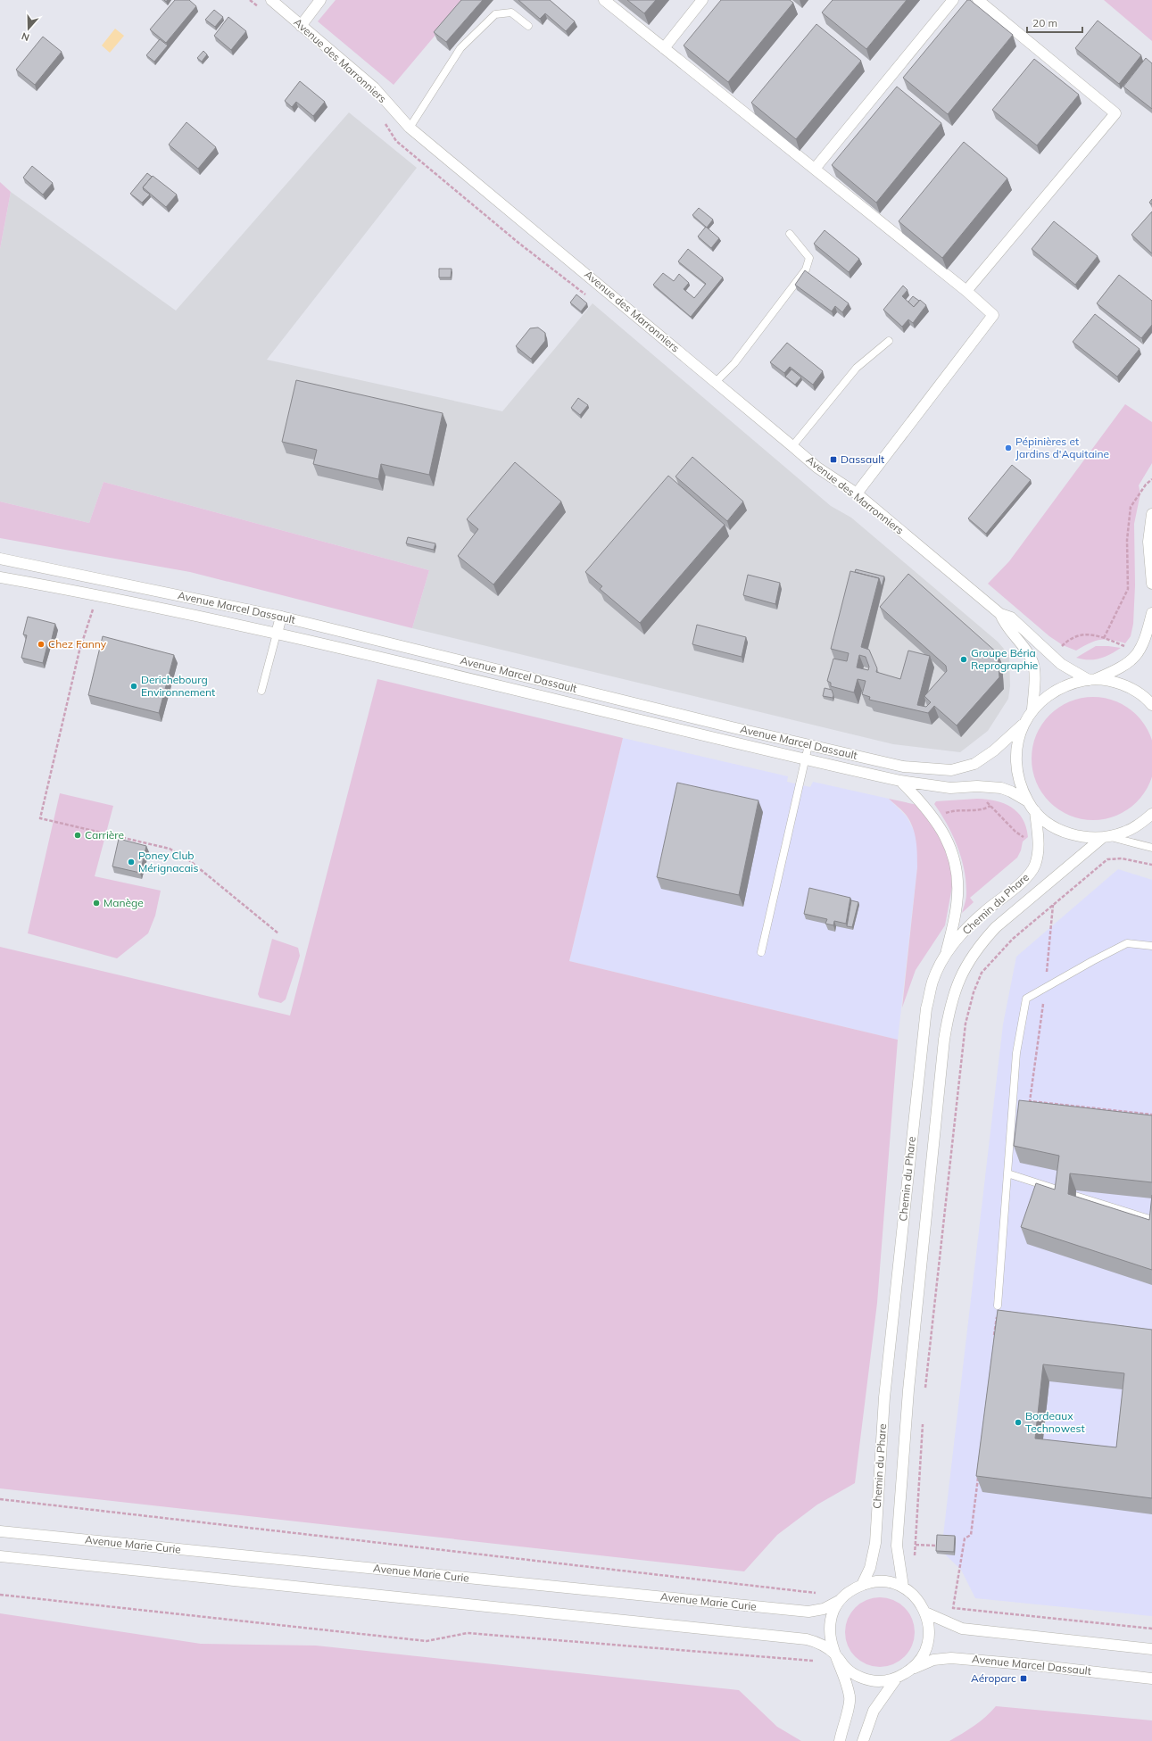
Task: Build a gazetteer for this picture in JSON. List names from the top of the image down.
{
  "streets": {
    "main road": [
      "Avenue des Marronniers",
      "Avenue Marcel Dassault",
      "Chemin du Phare",
      "Avenue Marie Curie"
    ]
  },
  "crossings": [
    ["Avenue Marcel Dassault", "Chemin du Phare"],
    ["Avenue Marcel Dassault", "Avenue Marie Curie"],
    ["Chemin du Phare", "Avenue Marie Curie"]
  ],
  "places": {
    "other": [
      "Pépinières et Jardins d'Aquitaine",
      "Chez Fanny",
      "Groupe Béria Reprographie",
      "Derichebourg Environnement",
      "Carrière",
      "Poney Club Mérignacais",
      "Manège",
      "Bordeaux Technowest"
    ],
    "transit": ["Dassault", "Aéroparc"]
  },
  "scale_bar": "20 m",
  "north": "bottom"
}
